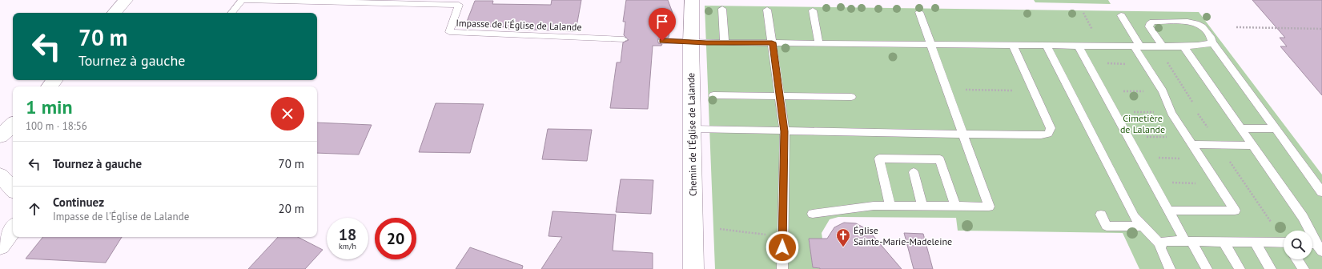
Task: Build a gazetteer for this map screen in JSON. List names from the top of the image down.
{
  "streets": {
    "street": ["Chemin de l'Église de Lalande"],
    "lane": ["Impasse de l'Église de Lalande"]
  },
  "parks": ["Cimetière de Lalande"],
  "places": {
    "church": ["Église Sainte-Marie-Madeleine"]
  },
  "page": {
    "turn": ["70 m", "Tournez à gauche"],
    "heading": ["1 min", "100 m · 18:56"],
    "list": [
      {
        "name": "Tournez à gauche",
        "value": "70 m"
      },
      {
        "name": "Continuez",
        "note": "Impasse de l'Église de Lalande",
        "value": "20 m"
      }
    ],
    "speed": "18 km/h",
    "limit": "20"
  }
}
